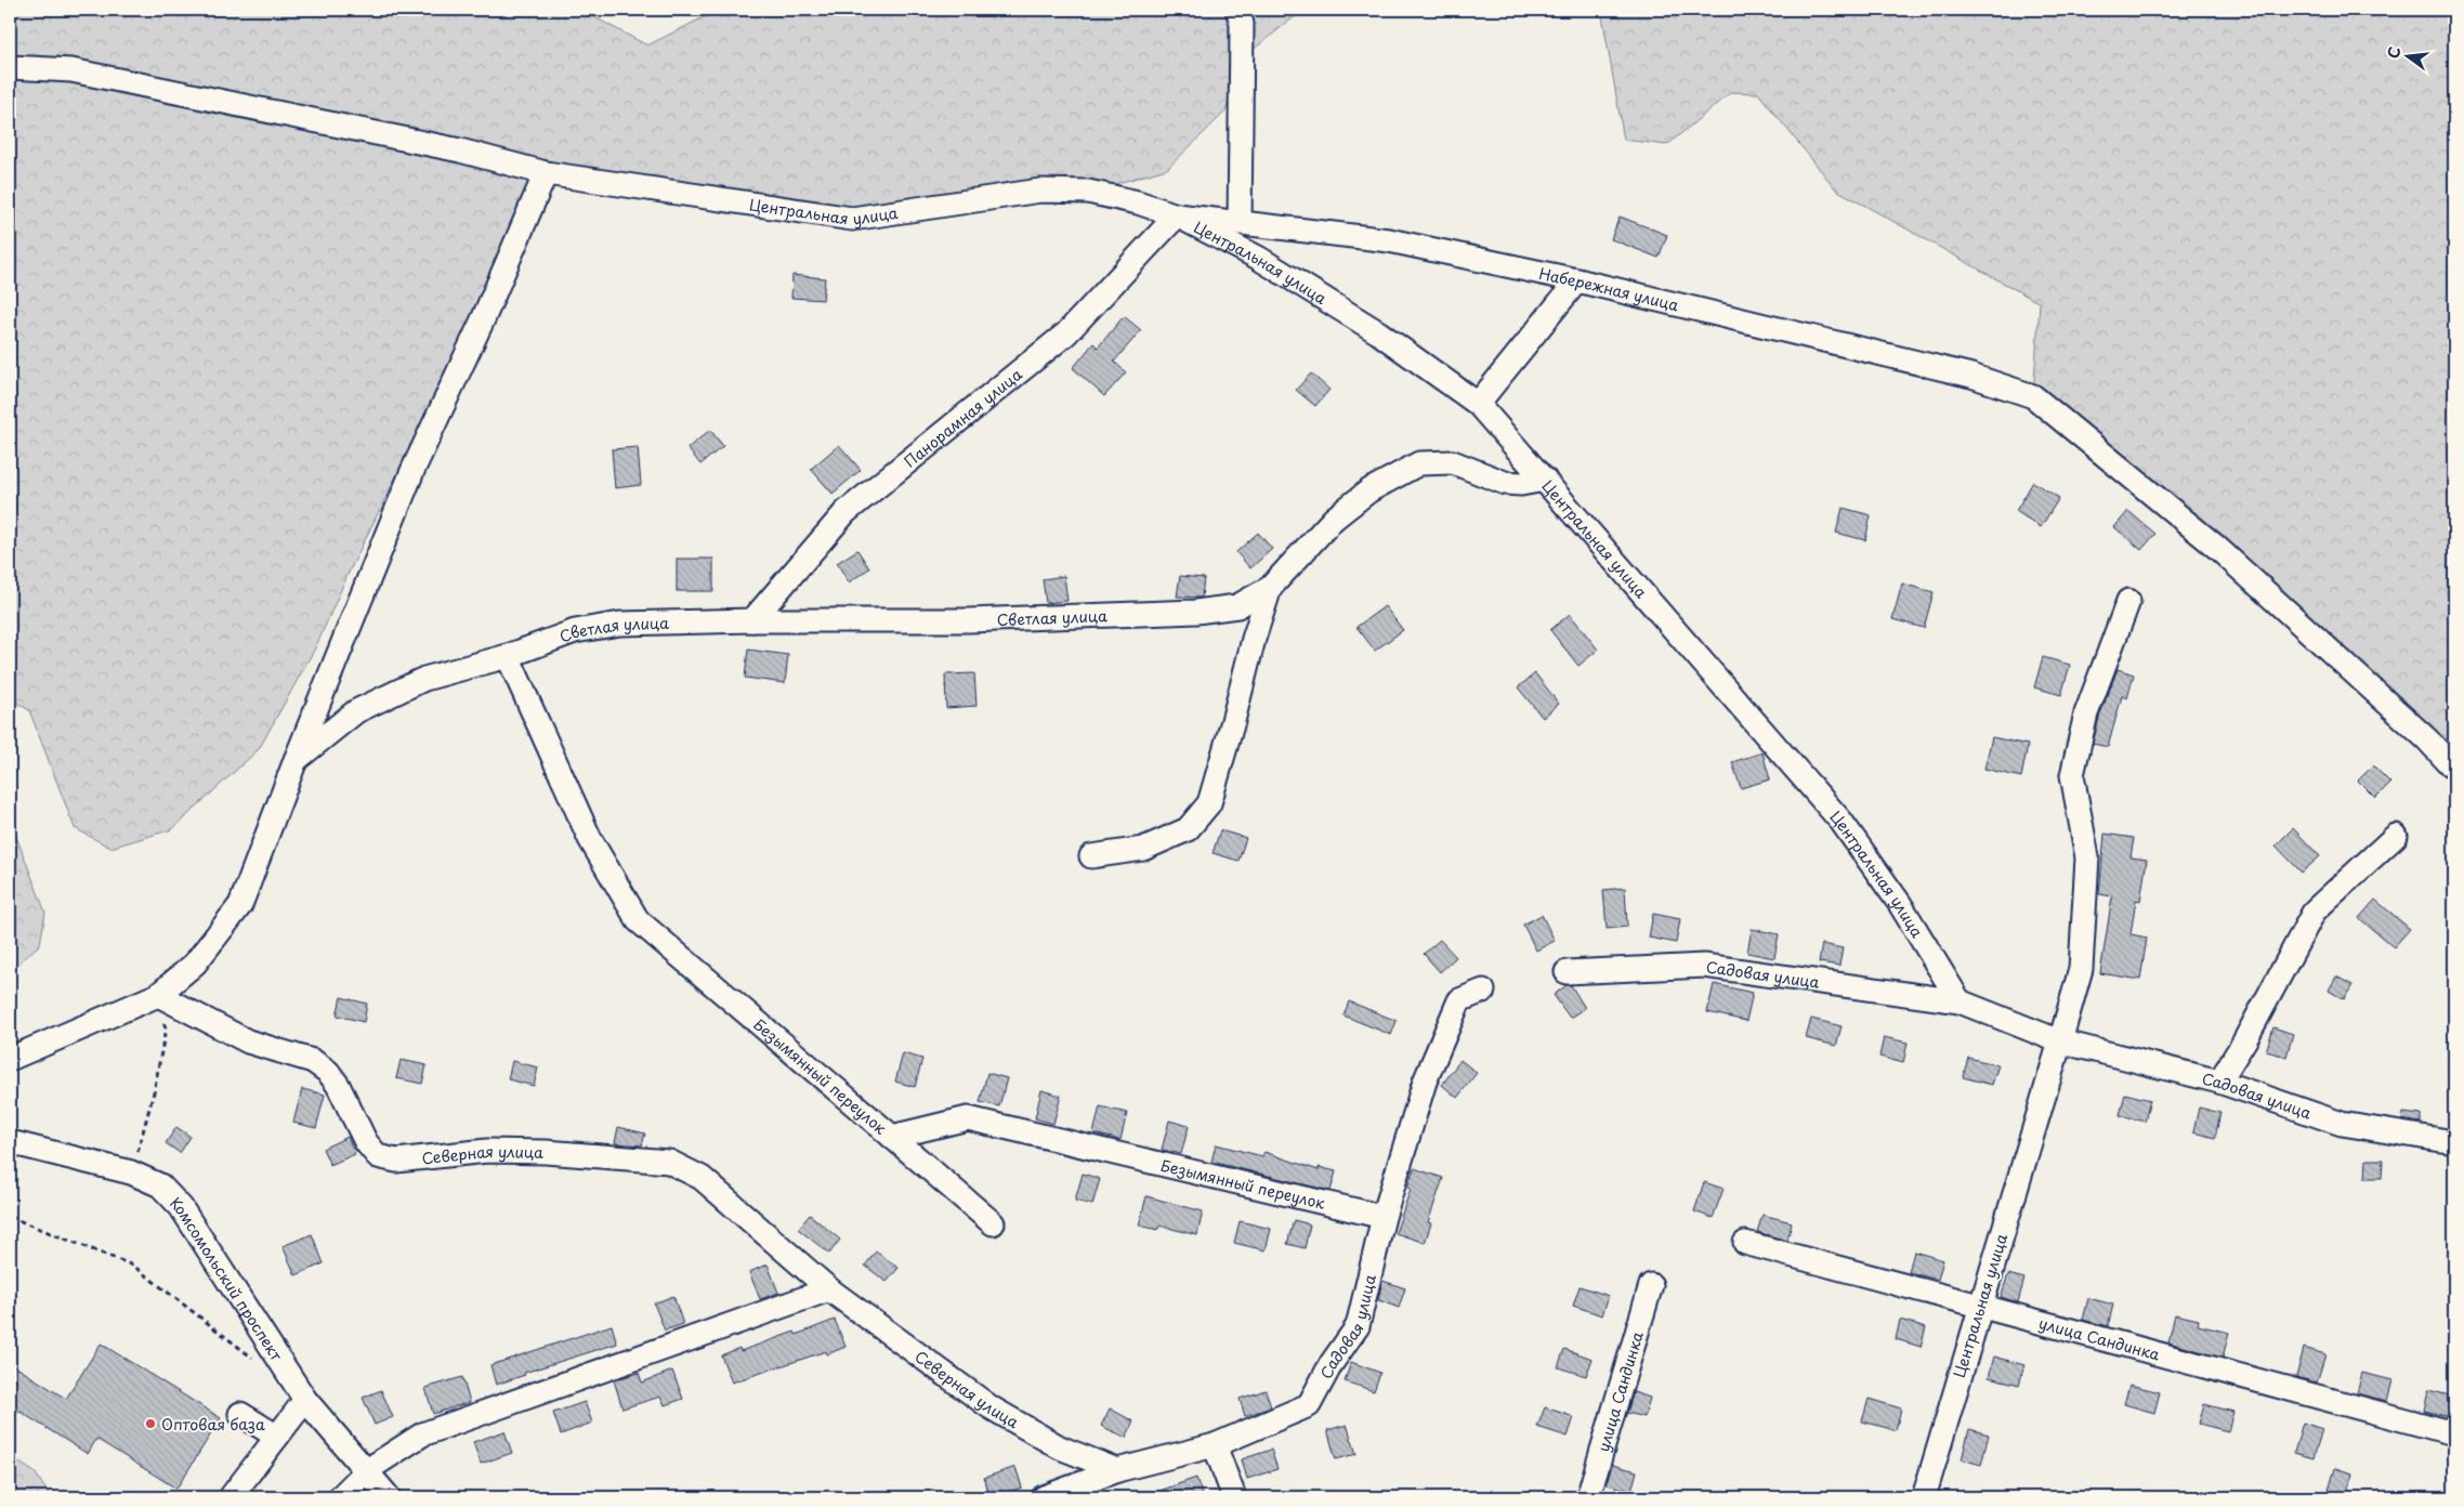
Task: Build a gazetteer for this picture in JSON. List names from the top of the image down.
{
  "streets": {
    "street": [
      "Центральная улица",
      "Набережная улица",
      "Панорамная улица",
      "Светлая улица",
      "Садовая улица",
      "Безымянный переулок",
      "Северная улица",
      "Комсомольский проспект",
      "улица Сандинка"
    ]
  },
  "crossings": [
    ["Центральная улица", "Набережная улица"],
    ["Центральная улица", "Панорамная улица"],
    ["Центральная улица", "Светлая улица"],
    ["Центральная улица", "Садовая улица"],
    ["Центральная улица", "улица Сандинка"],
    ["Набережная улица", "Панорамная улица"],
    ["Панорамная улица", "Светлая улица"],
    ["Светлая улица", "Безымянный переулок"],
    ["Садовая улица", "Безымянный переулок"],
    ["Садовая улица", "Северная улица"]
  ],
  "places": ["Оптовая база"],
  "north": "left"
}
